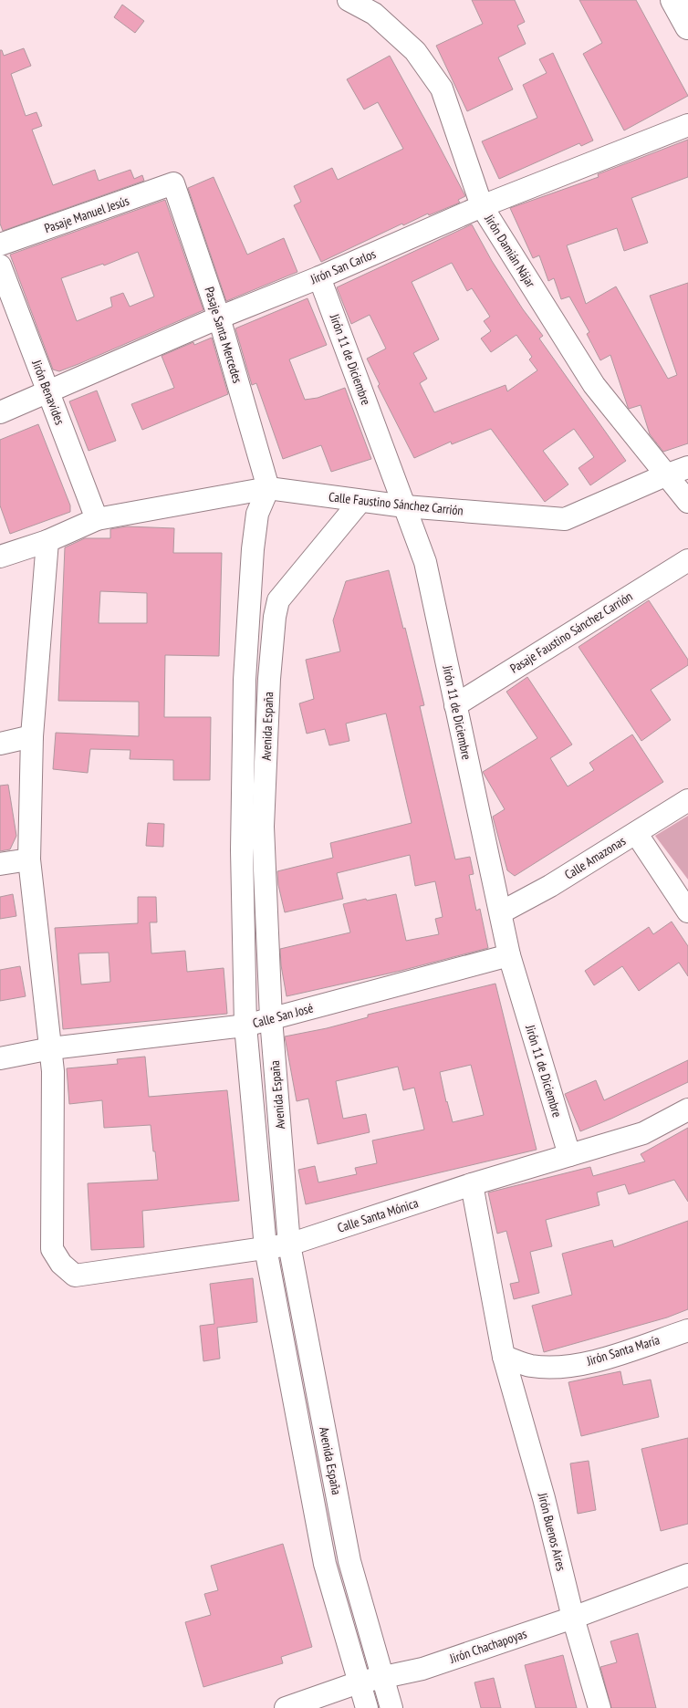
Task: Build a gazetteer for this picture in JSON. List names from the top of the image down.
{
  "streets": {
    "street": [
      "Pasaje Manuel Jesús",
      "Jirón Damián Nájar",
      "Jirón San Carlos",
      "Pasaje Santa Mercedes",
      "Jirón 11 de Diciembre",
      "Jirón Benavides",
      "Calle Faustino Sánchez Carrión",
      "Pasaje Faustino Sánchez Carrión",
      "Avenida España",
      "Calle Amazonas",
      "Calle San José",
      "Calle Santa Mónica",
      "Jirón Santa María",
      "Jirón Buenos Aires",
      "Jirón Chachapoyas"
    ]
  },
  "crossings": [
    ["Pasaje Manuel Jesús", "Pasaje Santa Mercedes"],
    ["Jirón Damián Nájar", "Jirón San Carlos"],
    ["Jirón Damián Nájar", "Calle Faustino Sánchez Carrión"],
    ["Jirón San Carlos", "Pasaje Santa Mercedes"],
    ["Jirón San Carlos", "Jirón 11 de Diciembre"],
    ["Jirón San Carlos", "Jirón Benavides"],
    ["Pasaje Santa Mercedes", "Calle Faustino Sánchez Carrión"],
    ["Pasaje Santa Mercedes", "Avenida España"],
    ["Jirón 11 de Diciembre", "Calle Faustino Sánchez Carrión"],
    ["Jirón 11 de Diciembre", "Pasaje Faustino Sánchez Carrión"],
    ["Jirón 11 de Diciembre", "Calle Amazonas"],
    ["Jirón 11 de Diciembre", "Calle San José"],
    ["Jirón 11 de Diciembre", "Calle Santa Mónica"],
    ["Jirón Benavides", "Calle Faustino Sánchez Carrión"],
    ["Calle Faustino Sánchez Carrión", "Avenida España"],
    ["Avenida España", "Calle San José"],
    ["Avenida España", "Calle Santa Mónica"],
    ["Avenida España", "Jirón Chachapoyas"],
    ["Calle San José", "Calle Santa Mónica"],
    ["Calle Santa Mónica", "Jirón Buenos Aires"],
    ["Jirón Santa María", "Jirón Buenos Aires"],
    ["Jirón Buenos Aires", "Jirón Chachapoyas"]
  ]
}
